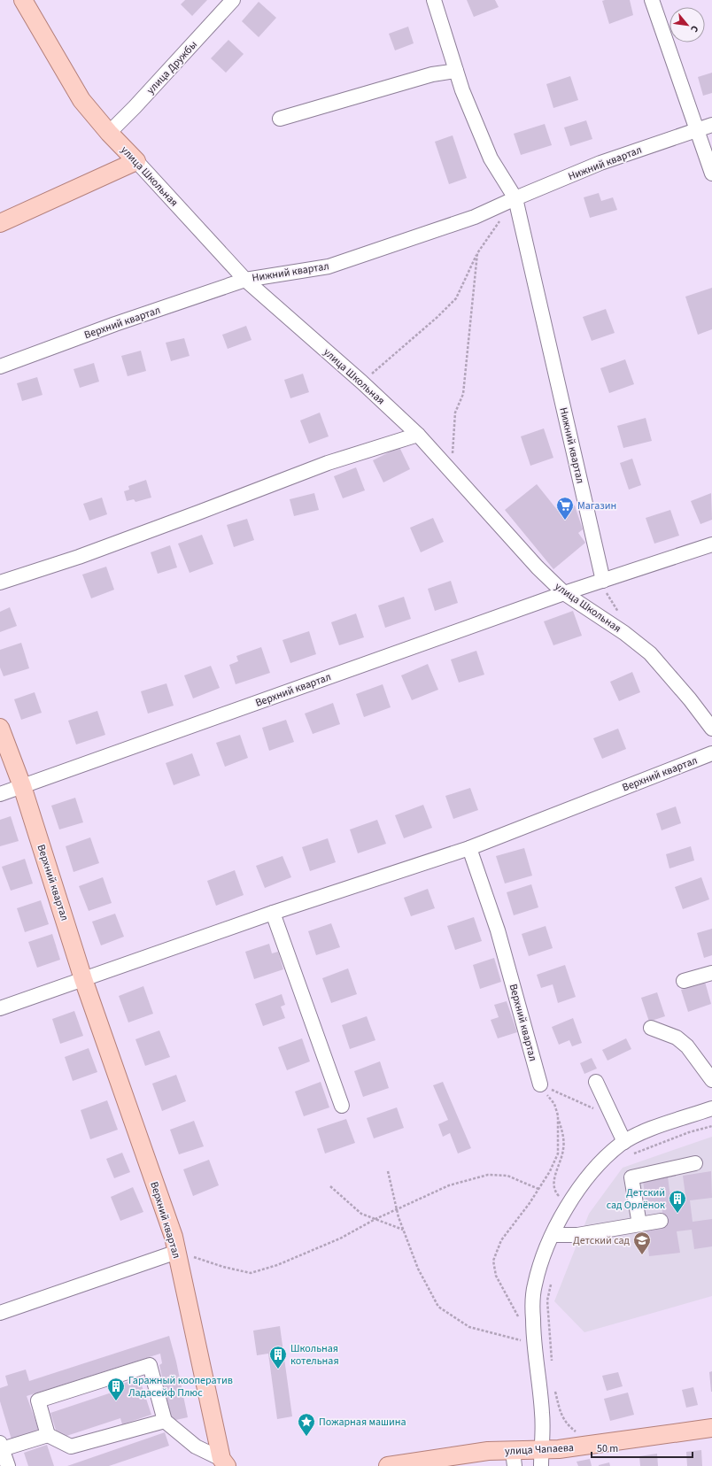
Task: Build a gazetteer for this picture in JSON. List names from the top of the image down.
{
  "streets": {
    "main road": ["улица Школьная", "Верхний квартал", "улица Чапаева"],
    "street": ["улица Дружбы", "Нижний квартал"]
  },
  "crossings": [
    ["улица Дружбы", "улица Школьная"],
    ["Нижний квартал", "улица Школьная"],
    ["Нижний квартал", "Верхний квартал"],
    ["улица Школьная", "Верхний квартал"]
  ],
  "places": {
    "supermarket": ["Магазин"],
    "building": ["Детский сад Орлёнок", "Школьная котельная", "Гаражный кооператив Ладасейф Плюс"],
    "school or university": ["Детский сад"],
    "place": ["Пожарная машина"]
  },
  "scale_bar": "50 m",
  "north": "bottom right"
}
